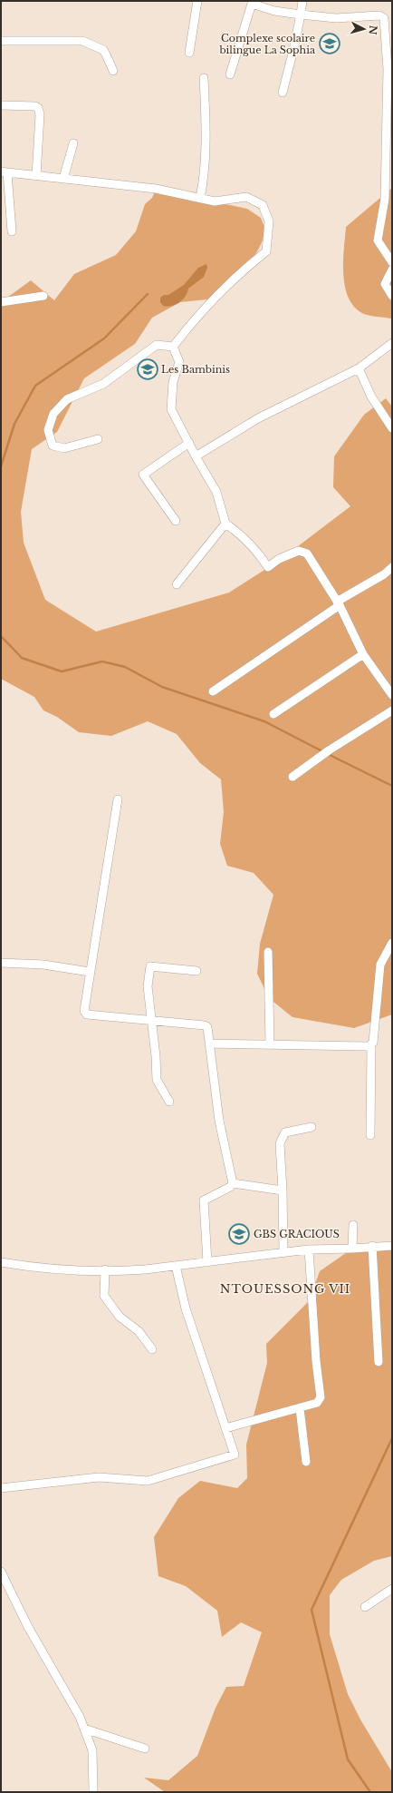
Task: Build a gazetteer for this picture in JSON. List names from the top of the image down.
{
  "districts": ["NTOUESSONG VII"],
  "places": {
    "school or university": ["Complexe scolaire bilingue La Sophia", "Les Bambinis", "GBS GRACIOUS"]
  },
  "north": "right"
}
